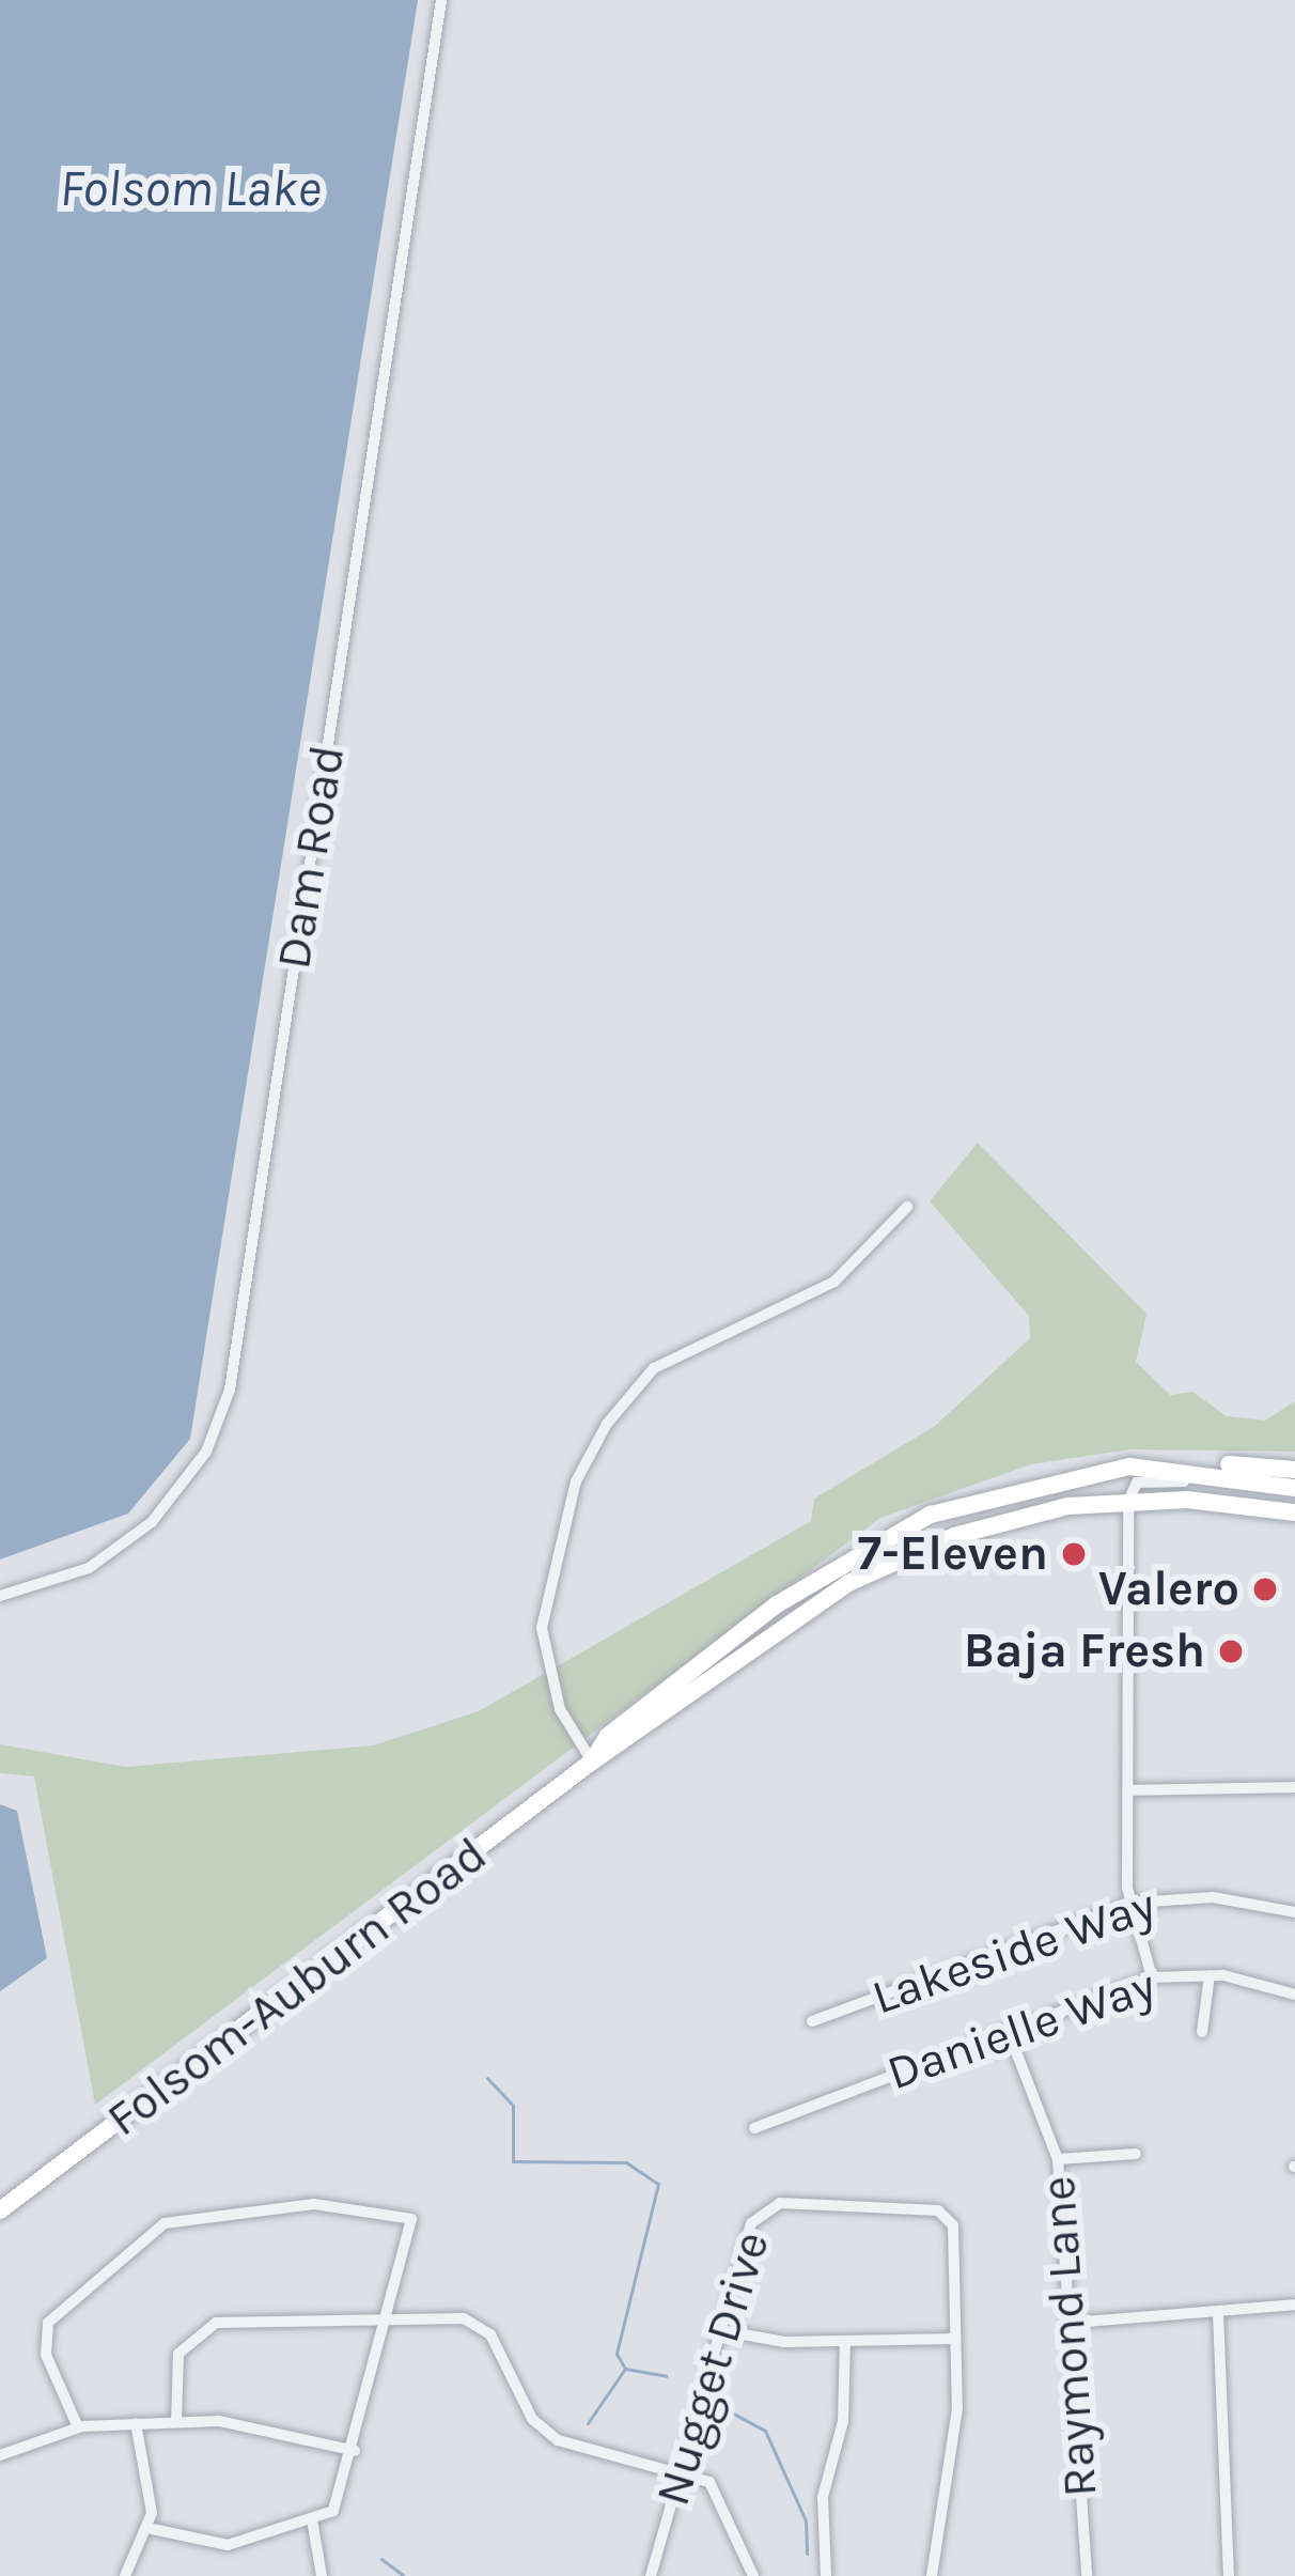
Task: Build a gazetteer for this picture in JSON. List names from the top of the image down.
{
  "streets": {
    "main road": ["Folsom-Auburn Road"],
    "street": [
      "Dam Road",
      "Lakeside Way",
      "Danielle Way",
      "Raymond Lane",
      "Nugget Drive"
    ]
  },
  "crossings": [
    ["Danielle Way", "Raymond Lane"]
  ],
  "water": ["Folsom Lake"],
  "places": ["7-Eleven", "Valero", "Baja Fresh"]
}
